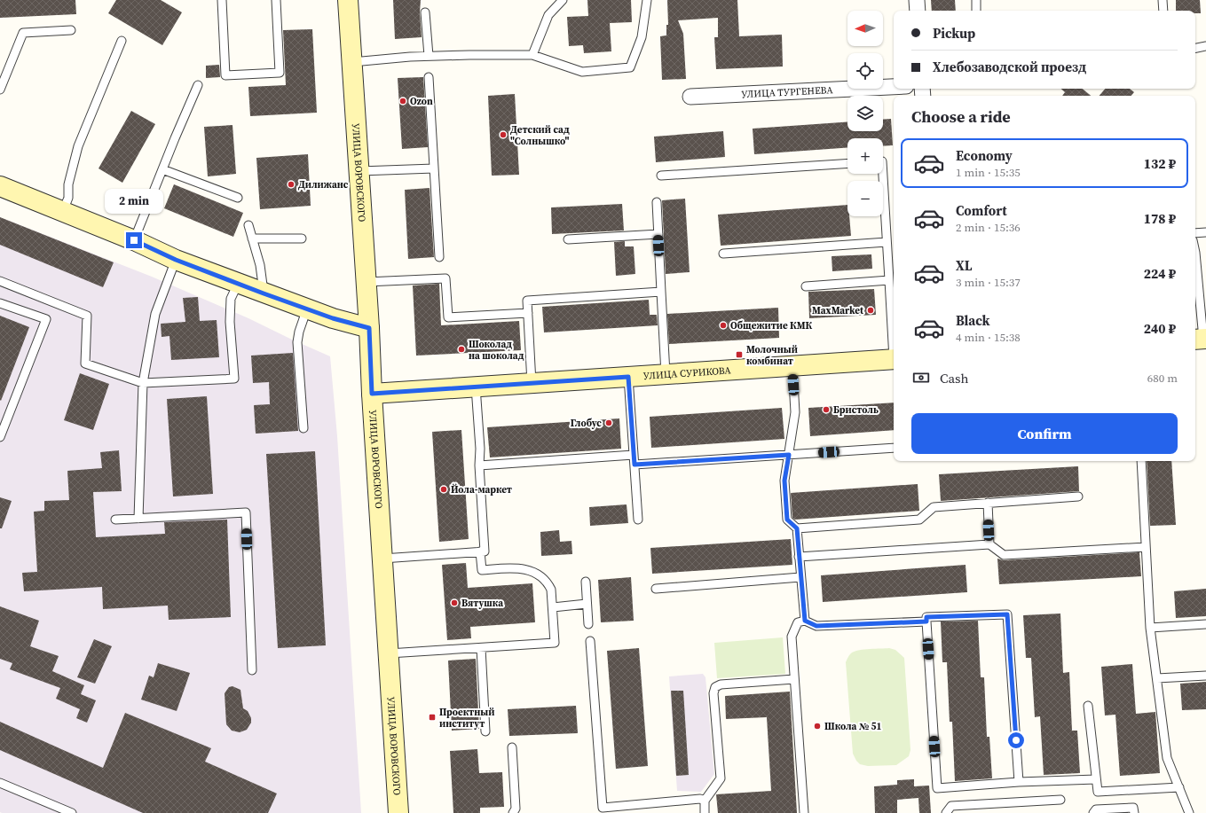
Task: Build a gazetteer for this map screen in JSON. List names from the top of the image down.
{
  "streets": {
    "street": ["УЛИЦА ТУРГЕНЕВА", "УЛИЦА ВОРОВСКОГО", "УЛИЦА СУРИКОВА"]
  },
  "crossings": [
    ["УЛИЦА ВОРОВСКОГО", "УЛИЦА СУРИКОВА"]
  ],
  "places": {
    "other": [
      "Ozon",
      "Детский сад \"Солнышко\"",
      "Дилижанс",
      "MaxMarket",
      "Общежитие КМК",
      "Шоколад на шоколад",
      "Бристоль",
      "Глобус",
      "Йола-маркет",
      "Вятушка",
      "Школа № 51"
    ],
    "transit": ["Молочный комбинат", "Проектный институт"]
  },
  "north": "left",
  "page": {
    "map_buttons": ["+", "−"],
    "banner": ["Pickup", "Хлебозаводской проезд"],
    "heading": "Choose a ride",
    "list": [
      {
        "name": "Economy",
        "note": "1 min · 15:35",
        "value": "132 ₽"
      },
      {
        "name": "Comfort",
        "note": "2 min · 15:36",
        "value": "178 ₽"
      },
      {
        "name": "XL",
        "note": "3 min · 15:37",
        "value": "224 ₽"
      },
      {
        "name": "Black",
        "note": "4 min · 15:38",
        "value": "240 ₽"
      }
    ],
    "bubble": "2 min",
    "pay": ["Cash", "680 m"],
    "buttons": "Confirm"
  }
}
